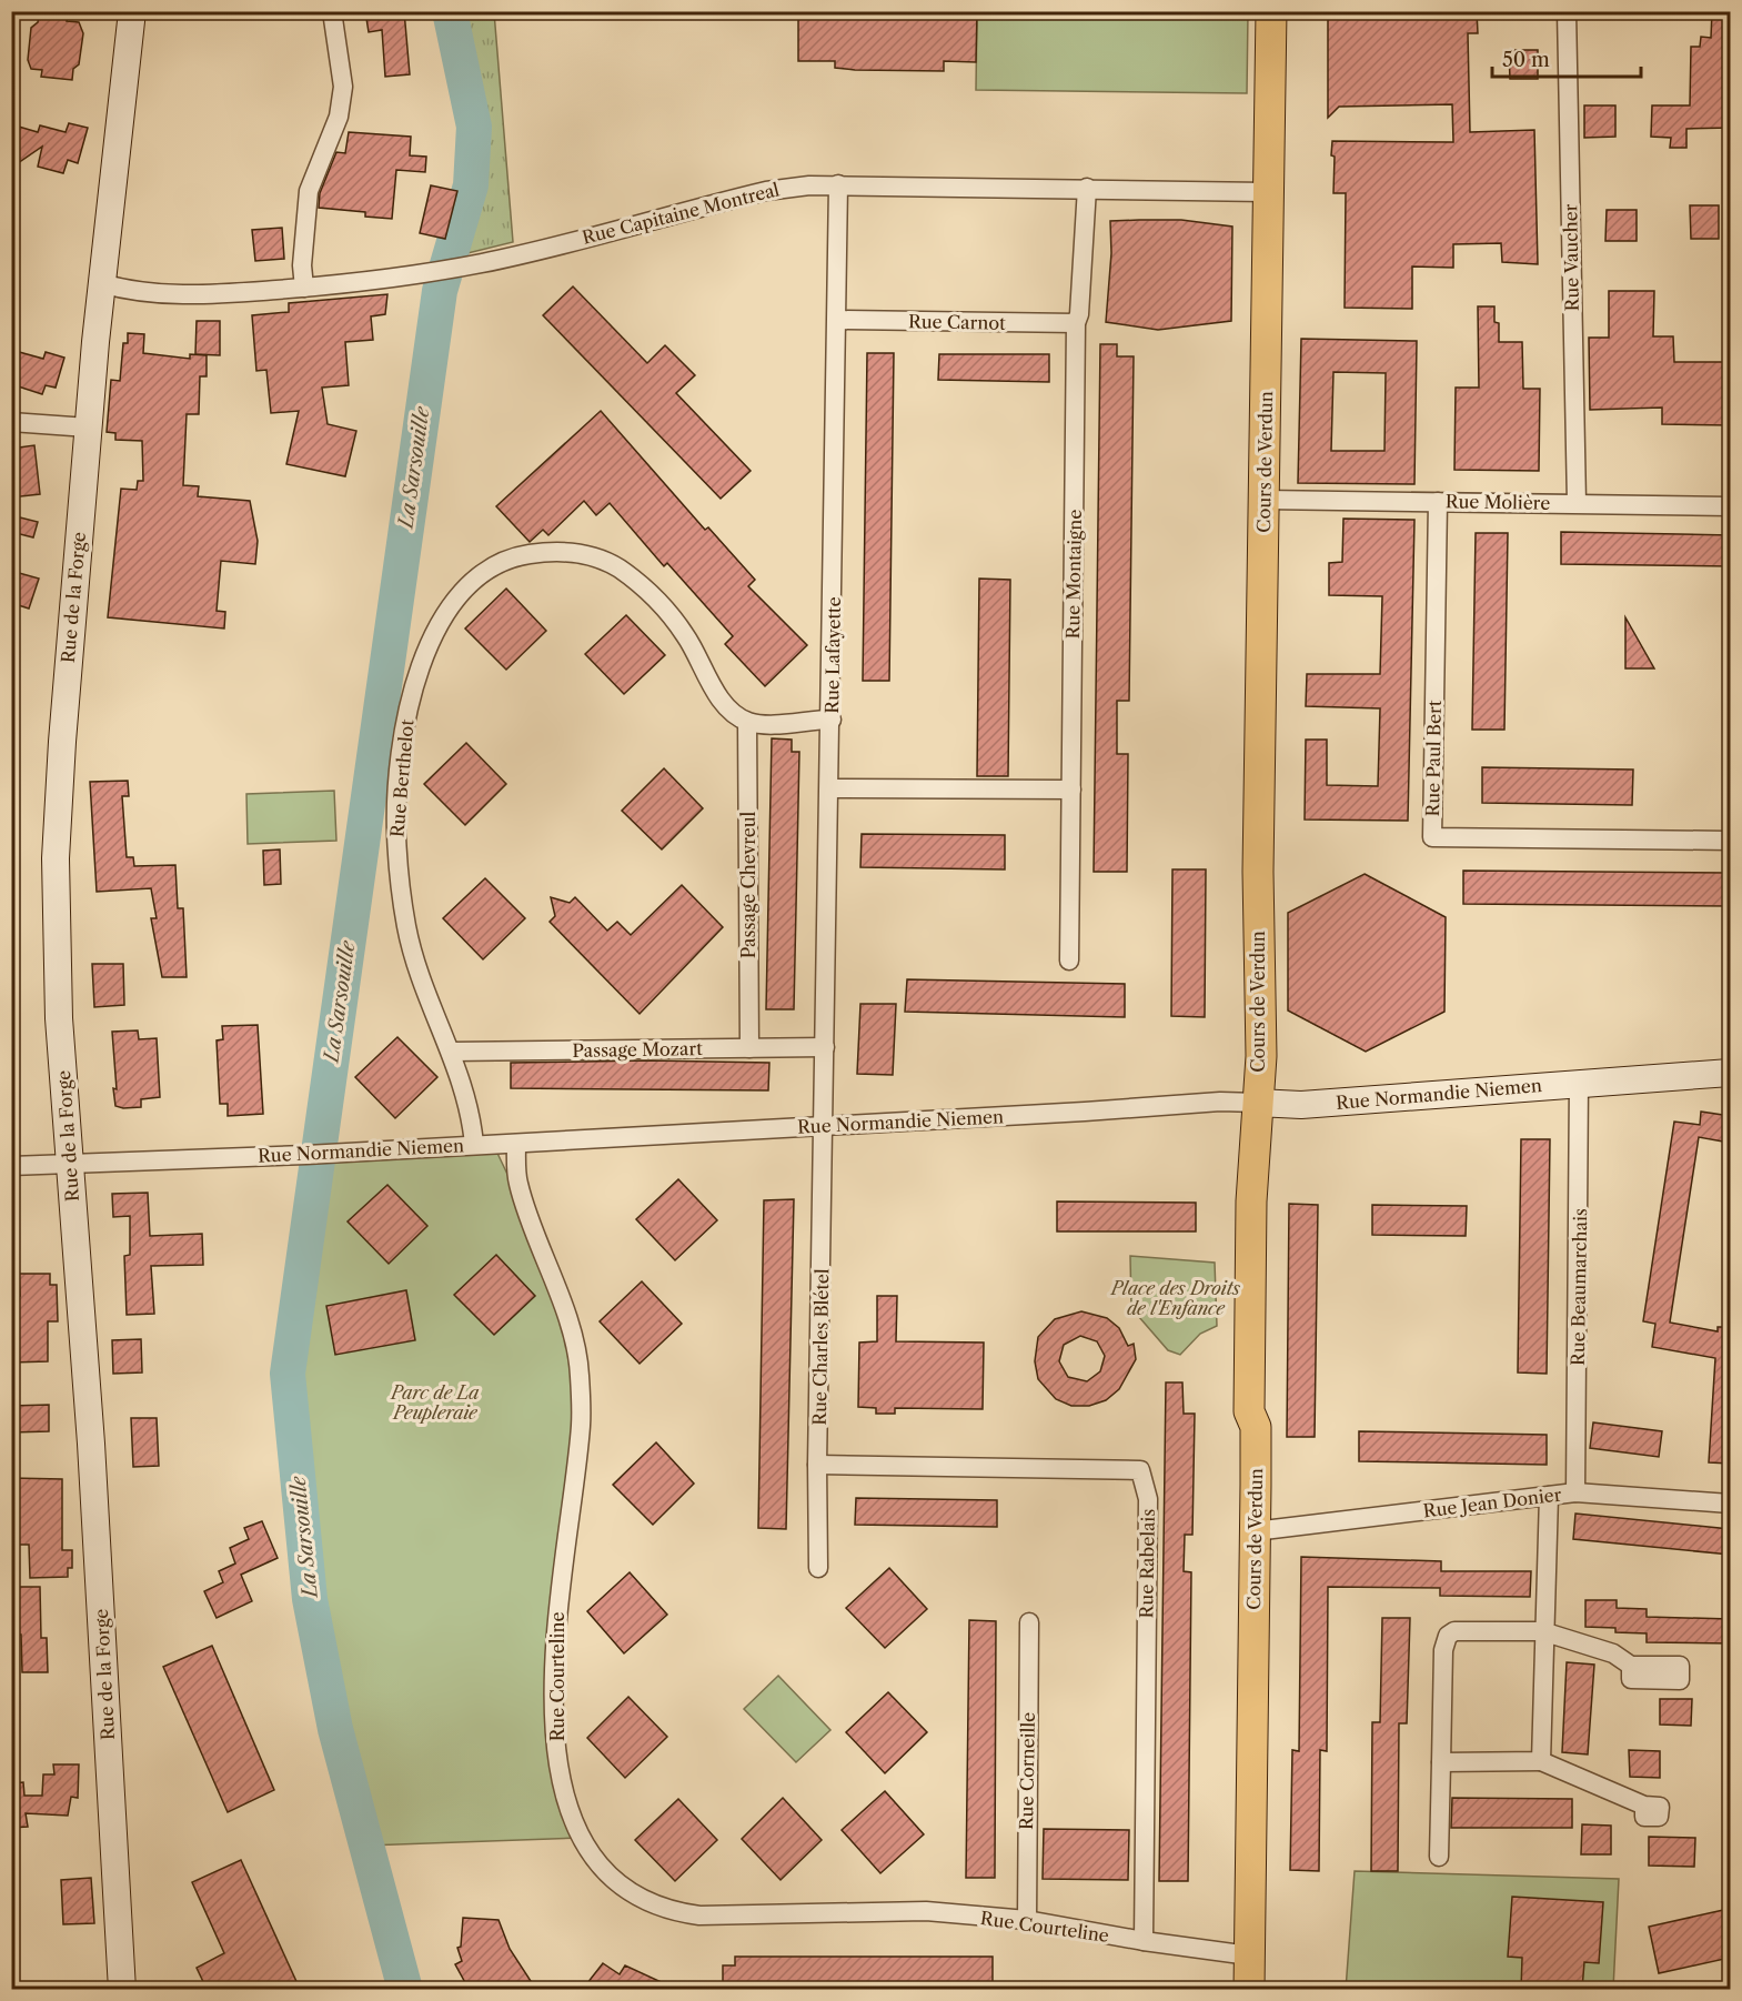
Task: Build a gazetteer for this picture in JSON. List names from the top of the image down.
{
  "streets": {
    "main road": ["Cours de Verdun", "Rue de la Forge", "Rue Normandie Niemen"],
    "street": [
      "Rue Capitaine Montreal",
      "Rue Vaucher",
      "Rue Carnot",
      "Rue Molière",
      "Rue Montaigne",
      "Rue Lafayette",
      "Rue Paul Bert",
      "Rue Berthelot",
      "Passage Chevreul",
      "Passage Mozart",
      "Rue Beaumarchais",
      "Rue Charles Blétel",
      "Rue Jean Donier",
      "Rue Rabelais",
      "Rue Courteline",
      "Rue Corneille"
    ]
  },
  "crossings": [
    ["Rue Capitaine Montreal", "Cours de Verdun"],
    ["Rue Capitaine Montreal", "Rue Montaigne"],
    ["Rue Capitaine Montreal", "Rue de la Forge"],
    ["Rue Capitaine Montreal", "Rue Lafayette"],
    ["Rue Vaucher", "Rue Molière"],
    ["Rue Carnot", "Rue Montaigne"],
    ["Rue Carnot", "Rue Lafayette"],
    ["Cours de Verdun", "Rue Molière"],
    ["Cours de Verdun", "Rue Normandie Niemen"],
    ["Cours de Verdun", "Rue Jean Donier"],
    ["Cours de Verdun", "Rue Courteline"],
    ["Rue Molière", "Rue Paul Bert"],
    ["Rue de la Forge", "Rue Normandie Niemen"],
    ["Rue Lafayette", "Passage Mozart"],
    ["Rue Lafayette", "Rue Normandie Niemen"],
    ["Rue Lafayette", "Rue Charles Blétel"],
    ["Rue Berthelot", "Passage Chevreul"],
    ["Rue Berthelot", "Passage Mozart"],
    ["Rue Berthelot", "Rue Normandie Niemen"],
    ["Passage Chevreul", "Passage Mozart"],
    ["Rue Normandie Niemen", "Rue Beaumarchais"],
    ["Rue Normandie Niemen", "Rue Charles Blétel"],
    ["Rue Normandie Niemen", "Rue Courteline"],
    ["Rue Beaumarchais", "Rue Jean Donier"],
    ["Rue Charles Blétel", "Rue Rabelais"],
    ["Rue Rabelais", "Rue Courteline"],
    ["Rue Courteline", "Rue Corneille"]
  ],
  "water": ["La Sarsouille"],
  "parks": ["Place des Droits de l'Enfance", "Parc de La Peupleraie"],
  "scale_bar": "50 m"
}
